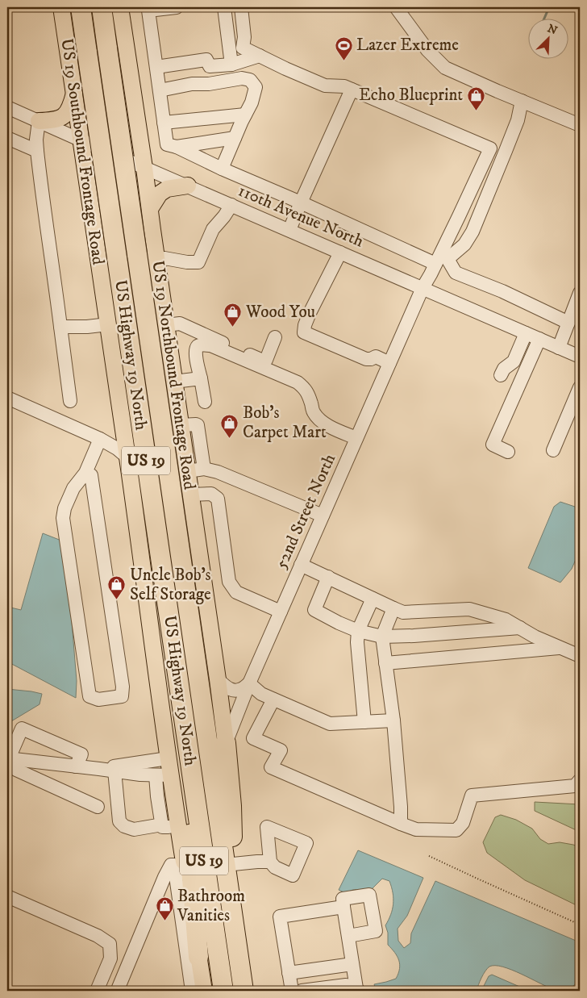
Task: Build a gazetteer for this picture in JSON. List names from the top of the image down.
{
  "streets": {
    "highway": ["US Highway 19 North", "US 19"],
    "main road": ["US 19 Southbound Frontage Road", "US 19 Northbound Frontage Road"],
    "street": ["110th Avenue North", "52nd Street North"]
  },
  "crossings": [
    ["US 19 Southbound Frontage Road", "110th Avenue North"],
    ["US 19 Southbound Frontage Road", "US Highway 19 North"],
    ["110th Avenue North", "US 19 Northbound Frontage Road"],
    ["110th Avenue North", "52nd Street North"],
    ["US 19 Northbound Frontage Road", "52nd Street North"]
  ],
  "places": {
    "sports": ["Lazer Extreme"],
    "shop": [
      "Echo Blueprint",
      "Wood You",
      "Bob's Carpet Mart",
      "Uncle Bob's Self Storage",
      "Bathroom Vanities"
    ]
  },
  "north": "top right"
}
